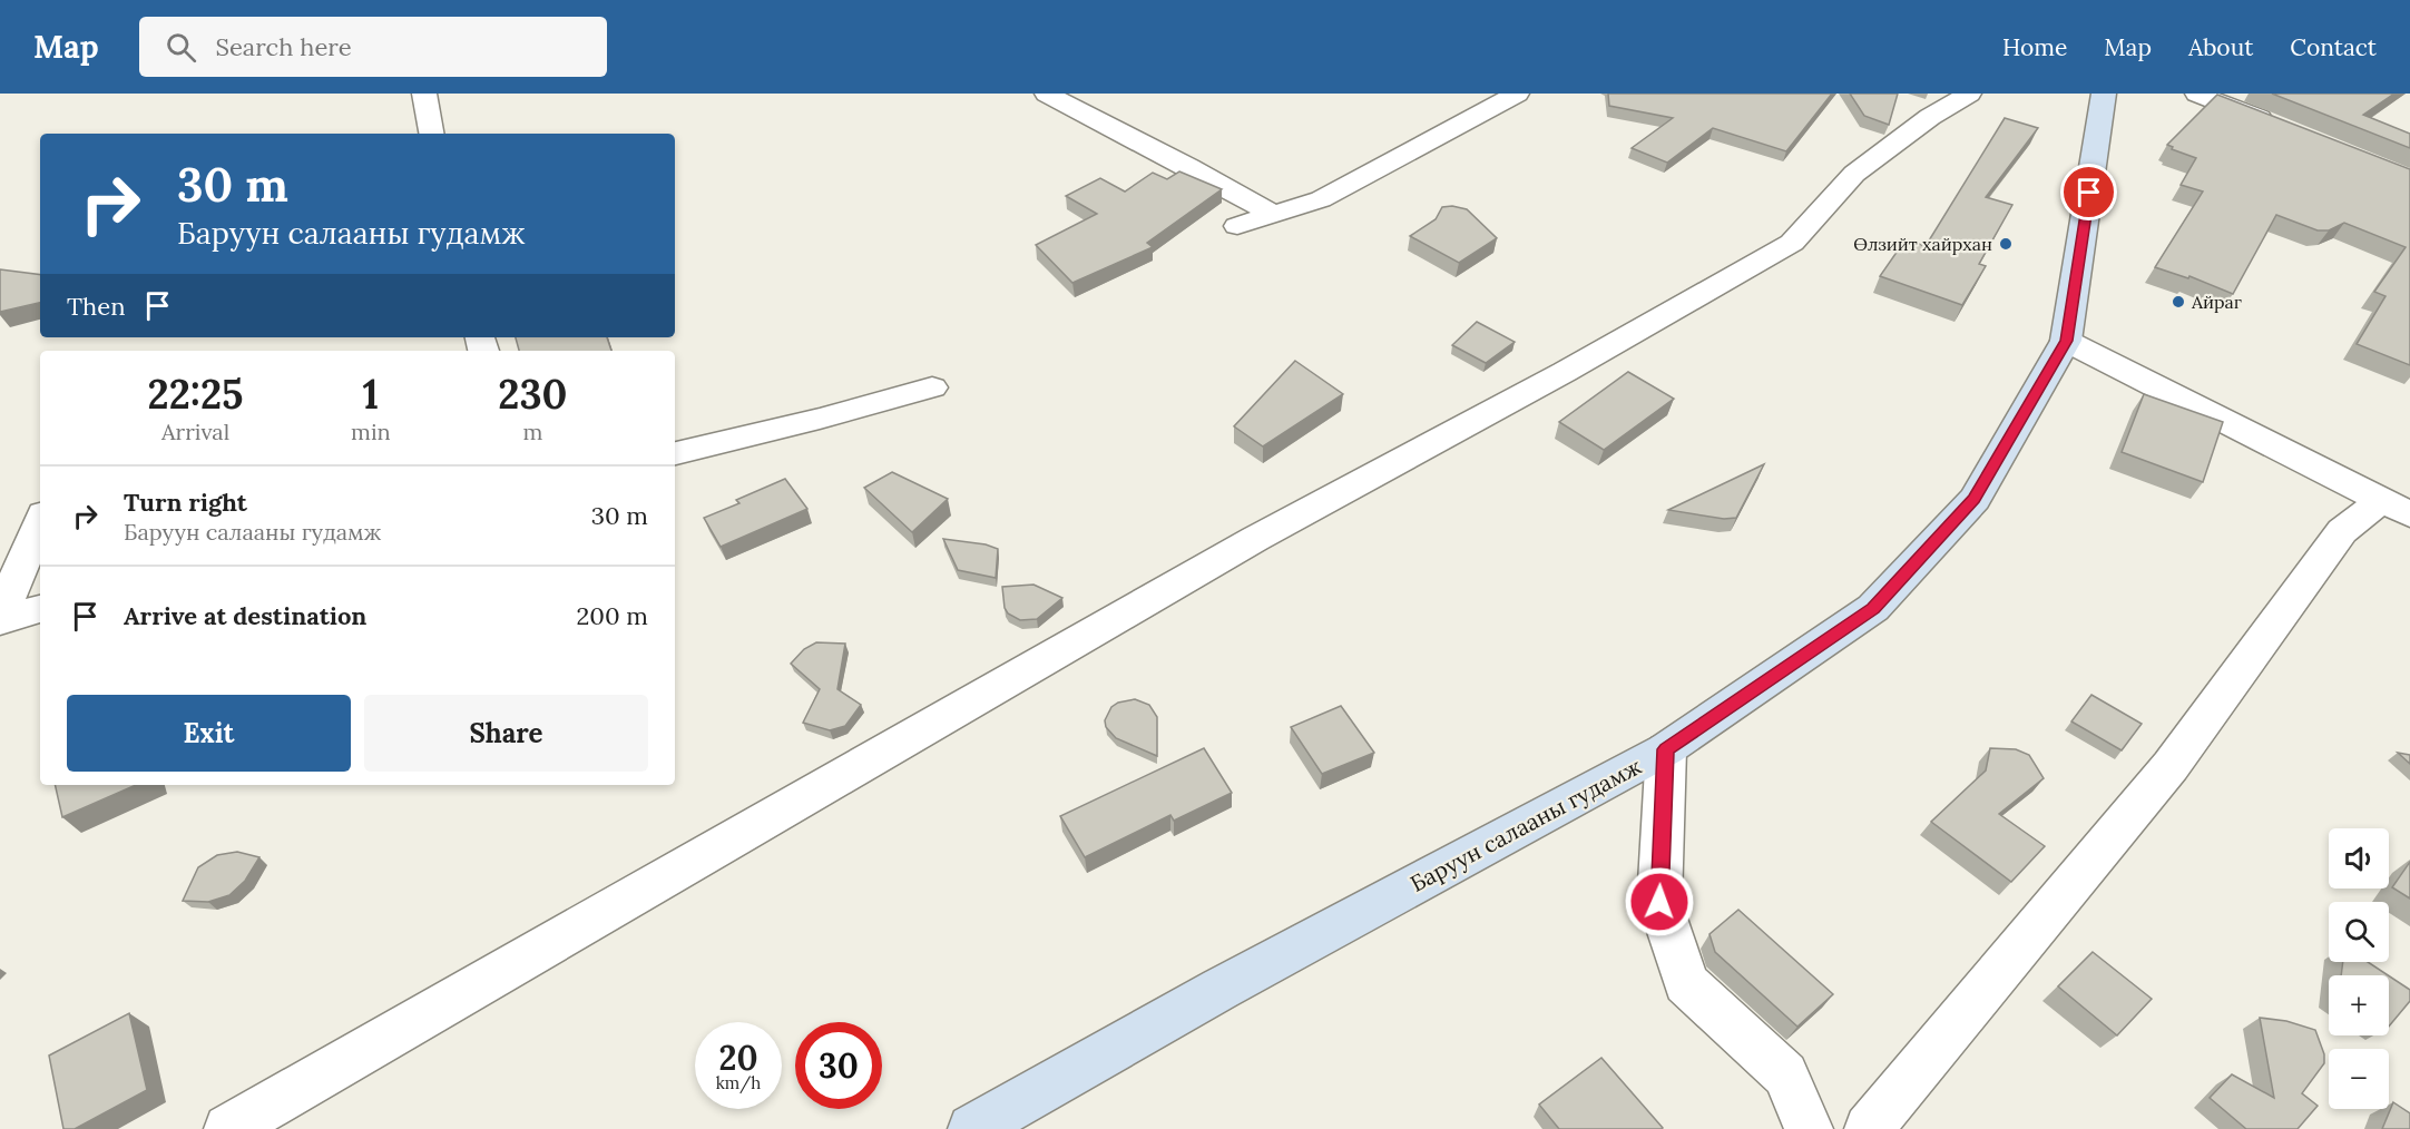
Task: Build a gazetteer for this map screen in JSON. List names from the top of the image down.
{
  "streets": {
    "main road": ["Баруун салааны гудамж"]
  },
  "places": ["Өлзийт хайрхан", "Айраг"],
  "page": {
    "header": "Map",
    "search": "Search here",
    "nav": [
      "Home",
      "Map",
      "About",
      "Contact"
    ],
    "turn": ["30 m", "Баруун салааны гудамж"],
    "then": "Then",
    "eta": [
      "22:25",
      "Arrival",
      "1",
      "min",
      "230",
      "m"
    ],
    "list": [
      {
        "name": "Turn right",
        "note": "Баруун салааны гудамж",
        "value": "30 m"
      },
      {
        "name": "Arrive at destination",
        "value": "200 m"
      }
    ],
    "buttons": ["Exit", "Share"],
    "map_buttons": ["+", "−"],
    "speed": "20 km/h",
    "limit": "30"
  }
}
